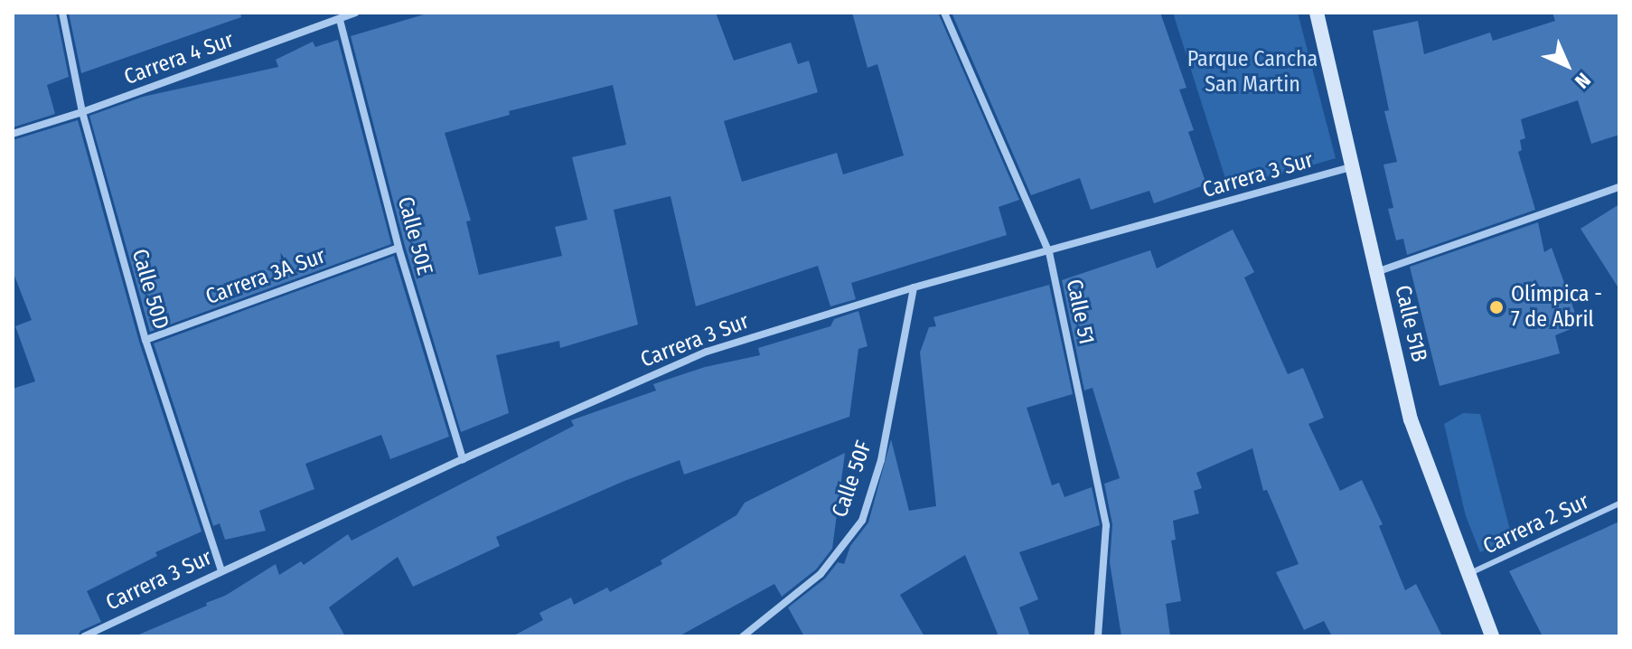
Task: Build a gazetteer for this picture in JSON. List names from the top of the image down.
{
  "streets": {
    "street": [
      "Carrera 4 Sur",
      "Carrera 3 Sur",
      "Calle 50E",
      "Carrera 3A Sur",
      "Calle 50D",
      "Calle 51",
      "Calle 51B",
      "Calle 50F"
    ],
    "lane": ["Carrera 2 Sur"]
  },
  "crossings": [
    ["Carrera 4 Sur", "Calle 50E"],
    ["Carrera 4 Sur", "Calle 50D"],
    ["Carrera 3 Sur", "Calle 50E"],
    ["Carrera 3 Sur", "Calle 50D"],
    ["Carrera 3 Sur", "Calle 51"],
    ["Carrera 3 Sur", "Calle 51B"],
    ["Carrera 3 Sur", "Calle 50F"],
    ["Calle 50E", "Carrera 3A Sur"],
    ["Carrera 3A Sur", "Calle 50D"],
    ["Calle 51B", "Carrera 2 Sur"]
  ],
  "parks": ["Parque Cancha San Martin"],
  "places": ["Olímpica - 7 de Abril"],
  "north": "bottom right"
}
